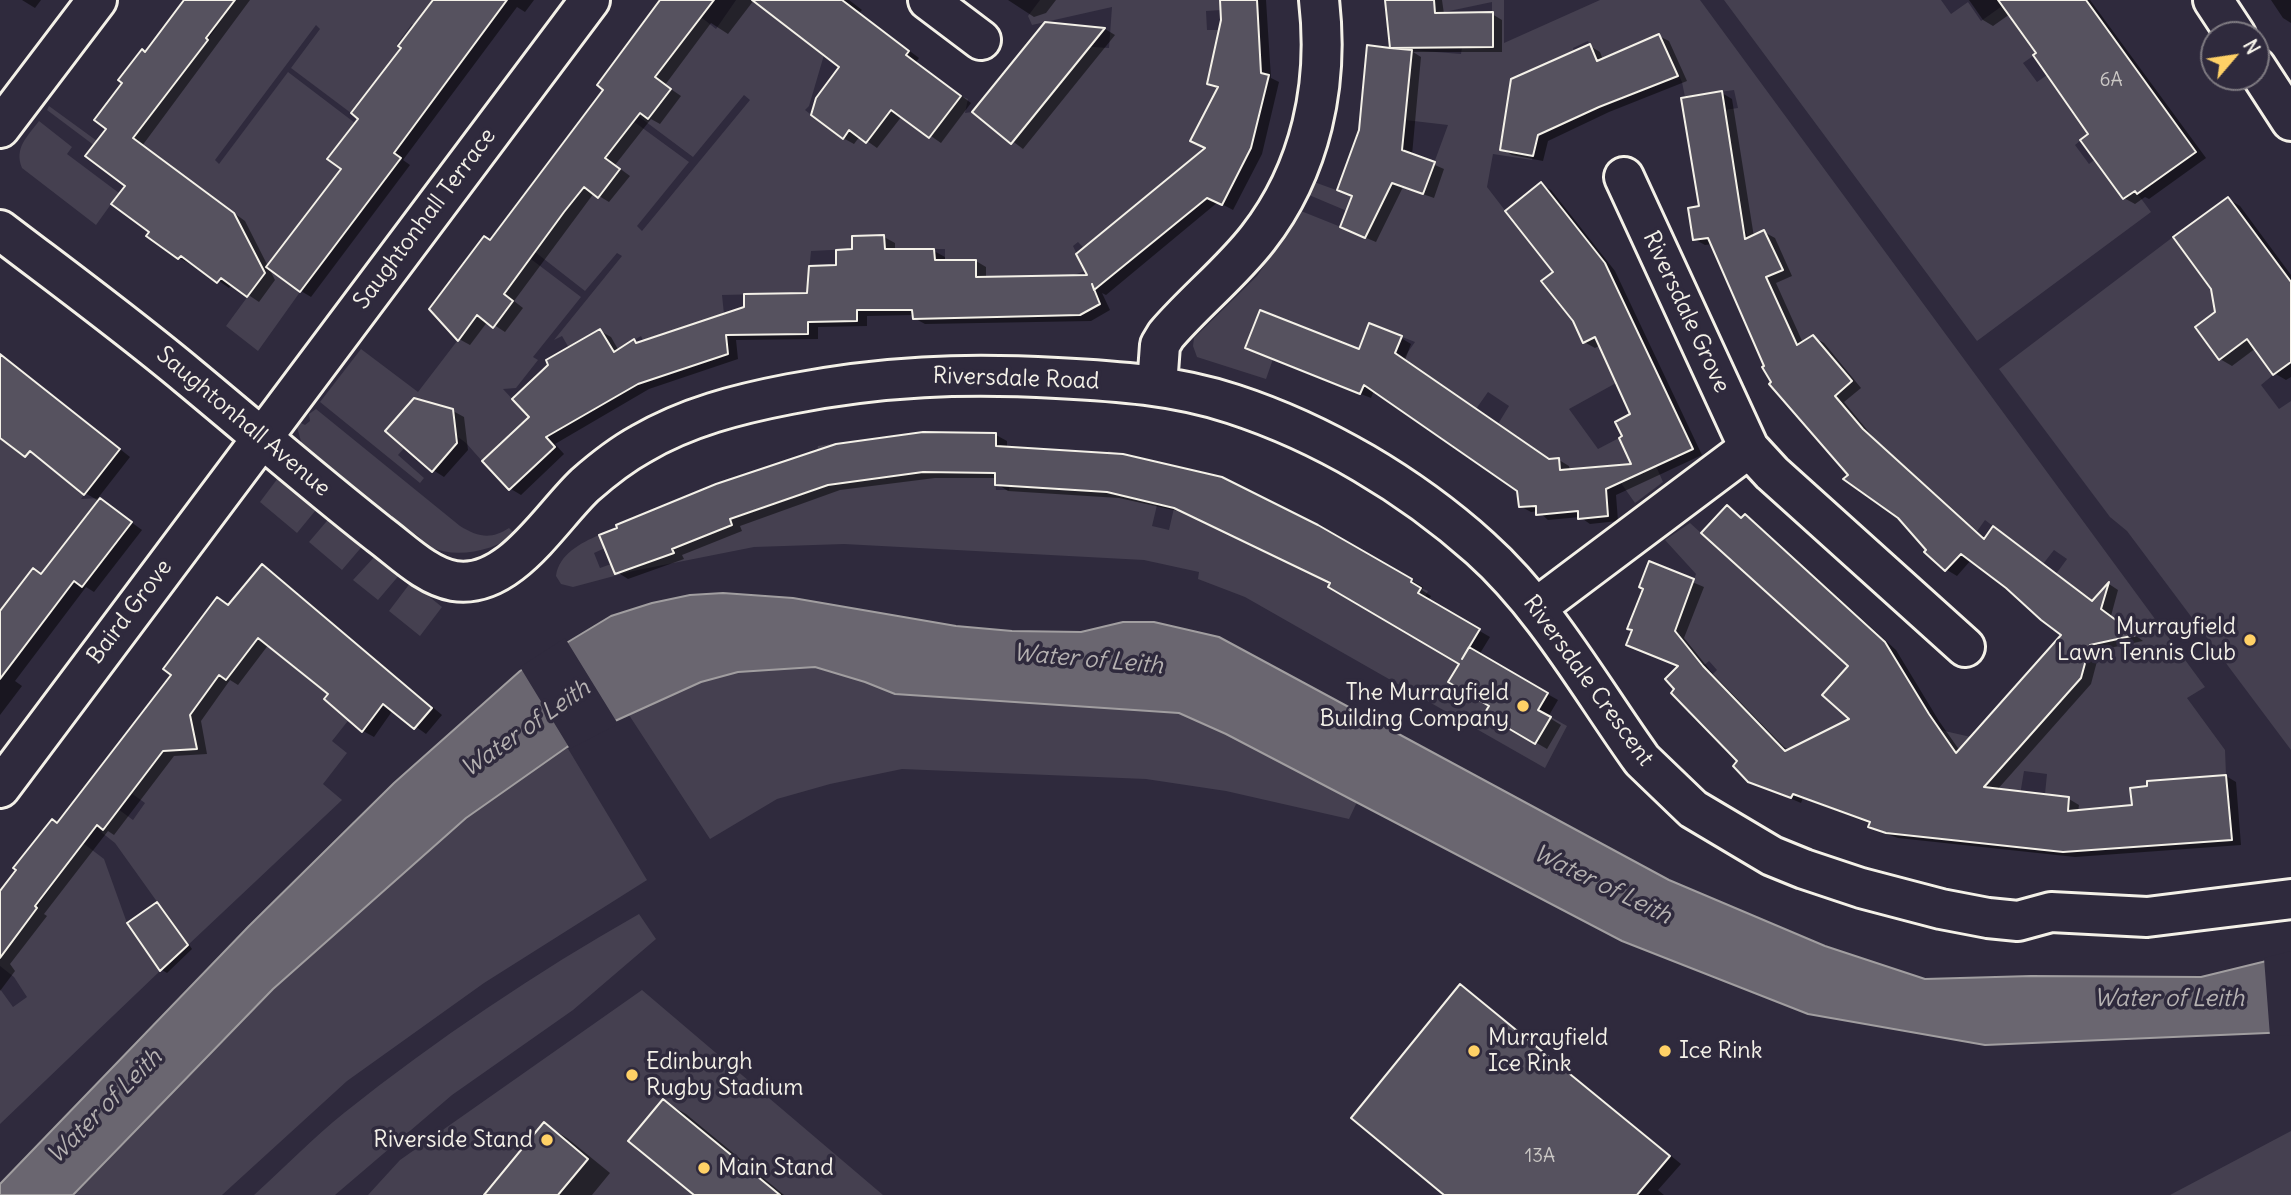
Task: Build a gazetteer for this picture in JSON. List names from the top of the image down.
{
  "streets": {
    "street": [
      "Saughtonhall Terrace",
      "Riversdale Grove",
      "Riversdale Road",
      "Saughtonhall Avenue",
      "Baird Grove",
      "Riversdale Crescent"
    ]
  },
  "crossings": [
    ["Saughtonhall Terrace", "Saughtonhall Avenue"],
    ["Saughtonhall Terrace", "Baird Grove"],
    ["Riversdale Road", "Saughtonhall Avenue"],
    ["Riversdale Road", "Riversdale Crescent"],
    ["Saughtonhall Avenue", "Baird Grove"]
  ],
  "water": ["Water of Leith"],
  "places": [
    "Murrayfield Lawn Tennis Club",
    "The Murrayfield Building Company",
    "Murrayfield Ice Rink",
    "Ice Rink",
    "Edinburgh Rugby Stadium",
    "Riverside Stand",
    "Main Stand"
  ],
  "house_numbers": ["6A", "13A"],
  "north": "top right"
}
